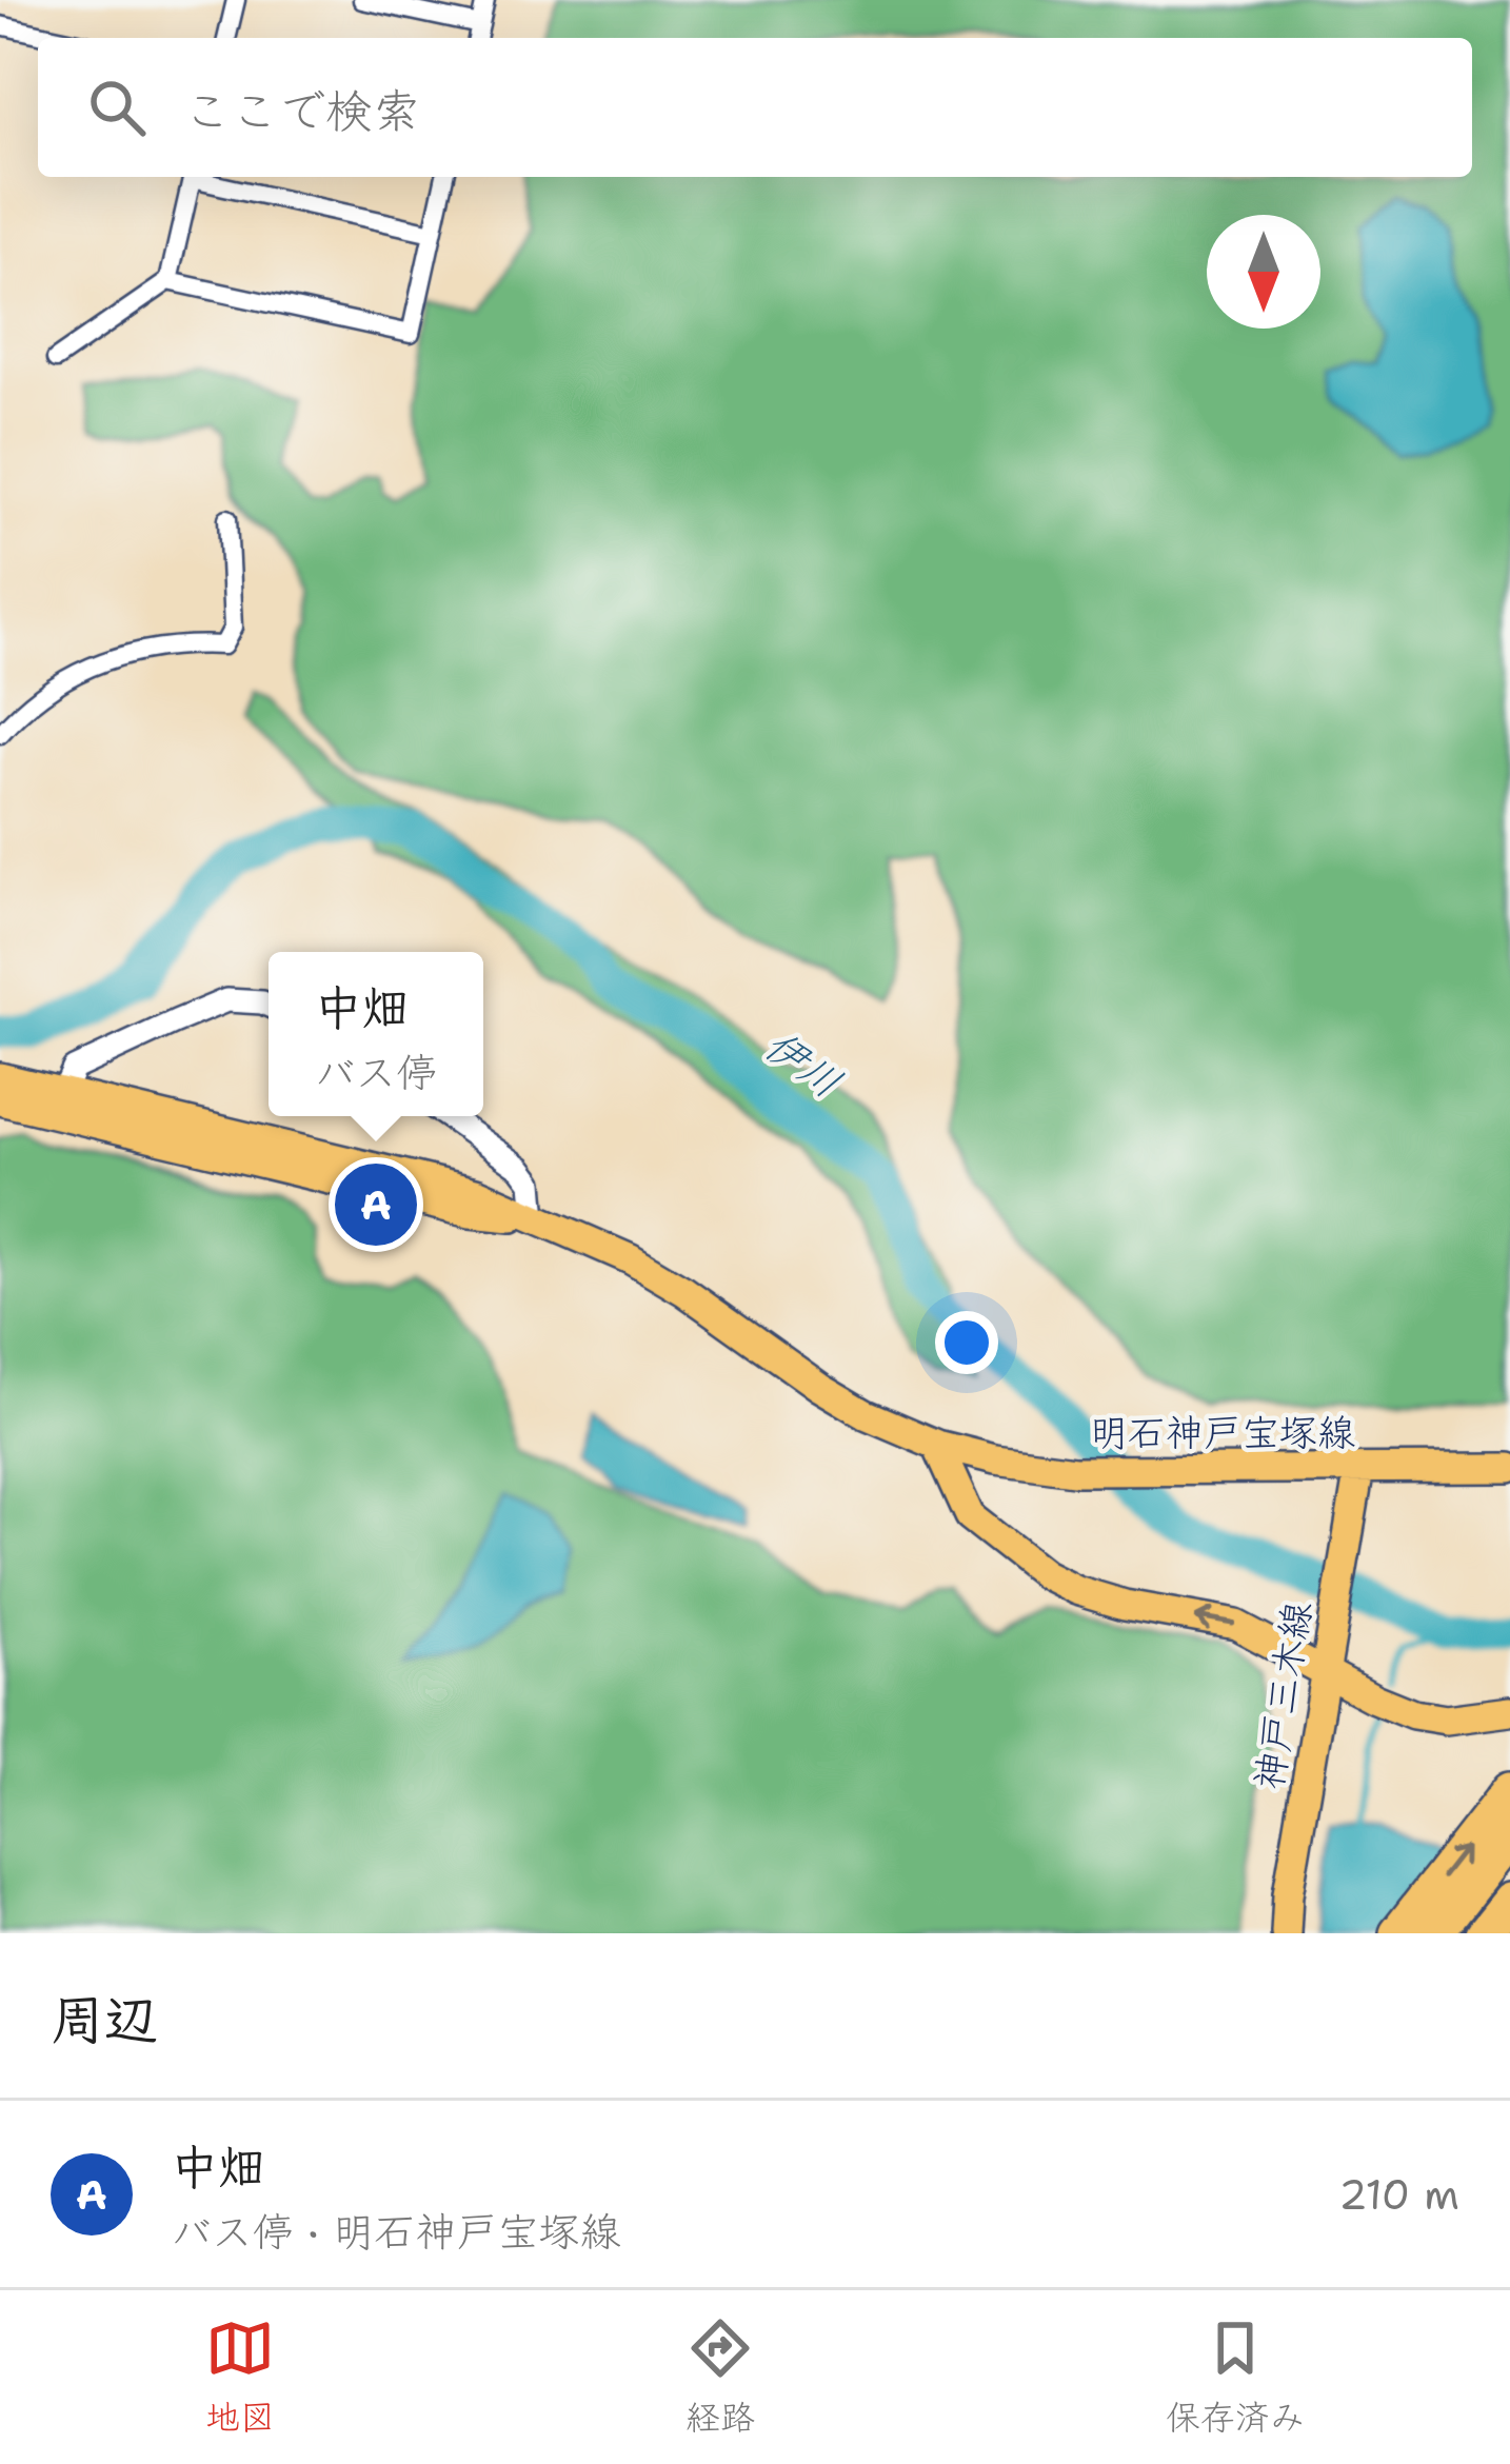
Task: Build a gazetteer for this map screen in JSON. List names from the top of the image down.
{
  "streets": {
    "main road": ["明石神戸宝塚線", "神戸三木線"]
  },
  "crossings": [
    ["明石神戸宝塚線", "神戸三木線"]
  ],
  "water": ["伊川"],
  "north": "bottom",
  "page": {
    "search": "ここで検索",
    "popup": ["中畑", "バス停"],
    "pins": "A",
    "heading": "周辺",
    "list": [
      {
        "mark": "A",
        "name": "中畑",
        "note": "バス停 · 明石神戸宝塚線",
        "value": "210 m"
      }
    ],
    "nav": ["地図", "経路", "保存済み"]
  }
}
